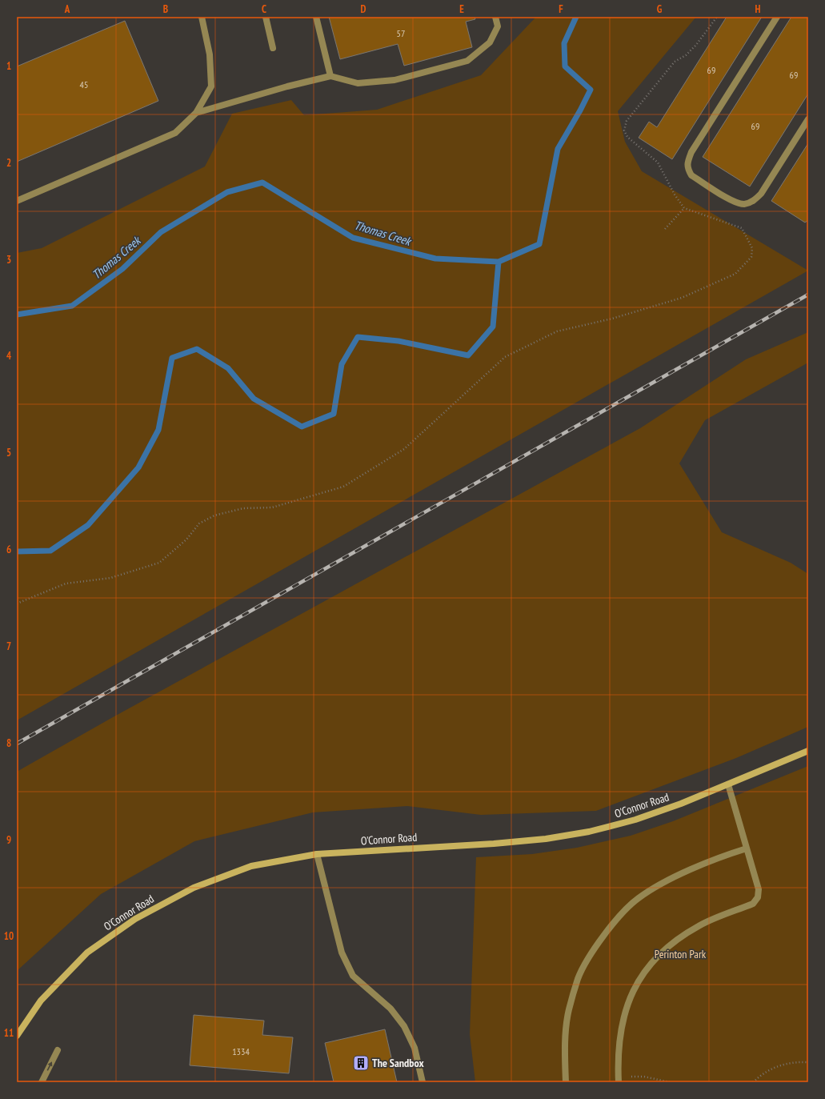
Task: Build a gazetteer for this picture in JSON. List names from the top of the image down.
{
  "streets": {
    "street": ["O'Connor Road"]
  },
  "water": ["Thomas Creek"],
  "parks": ["Perinton Park"],
  "places": {
    "building": ["The Sandbox"]
  },
  "house_numbers": [
    "57",
    "69",
    "69",
    "45",
    "69",
    "1334"
  ],
  "grid": {
    "columns": [
      "A",
      "B",
      "C",
      "D",
      "E",
      "F",
      "G",
      "H"
    ],
    "rows": [
      "1",
      "2",
      "3",
      "4",
      "5",
      "6",
      "7",
      "8",
      "9",
      "10",
      "11"
    ]
  }
}
